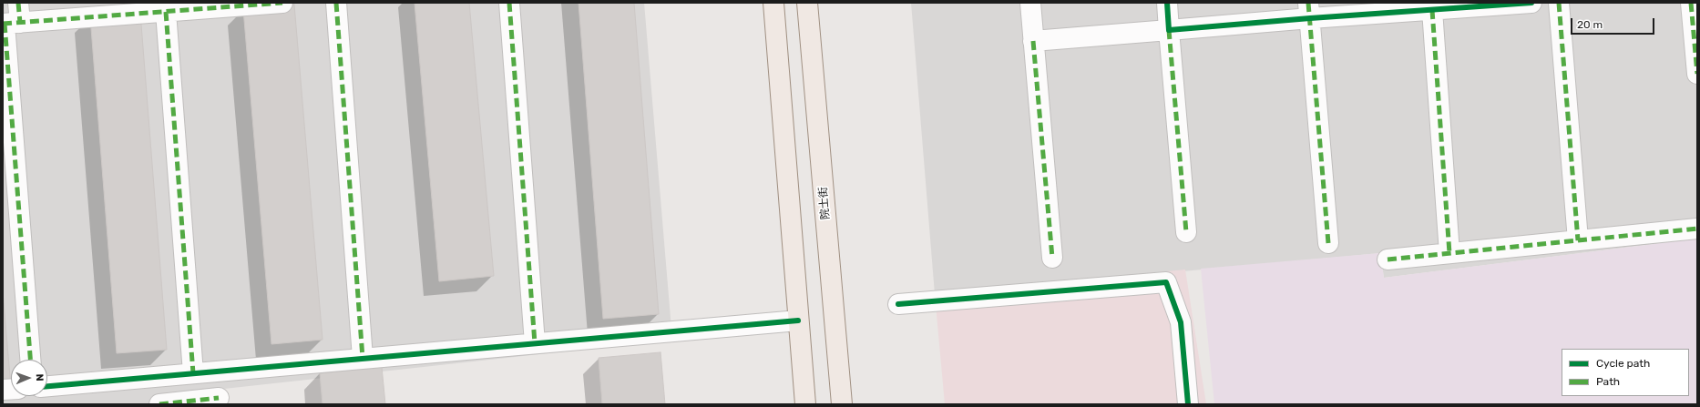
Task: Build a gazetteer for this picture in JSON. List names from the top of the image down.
{
  "streets": {
    "main road": ["院士街"]
  },
  "legend": ["Cycle path", "Path"],
  "scale_bar": "20 m",
  "north": "right"
}
